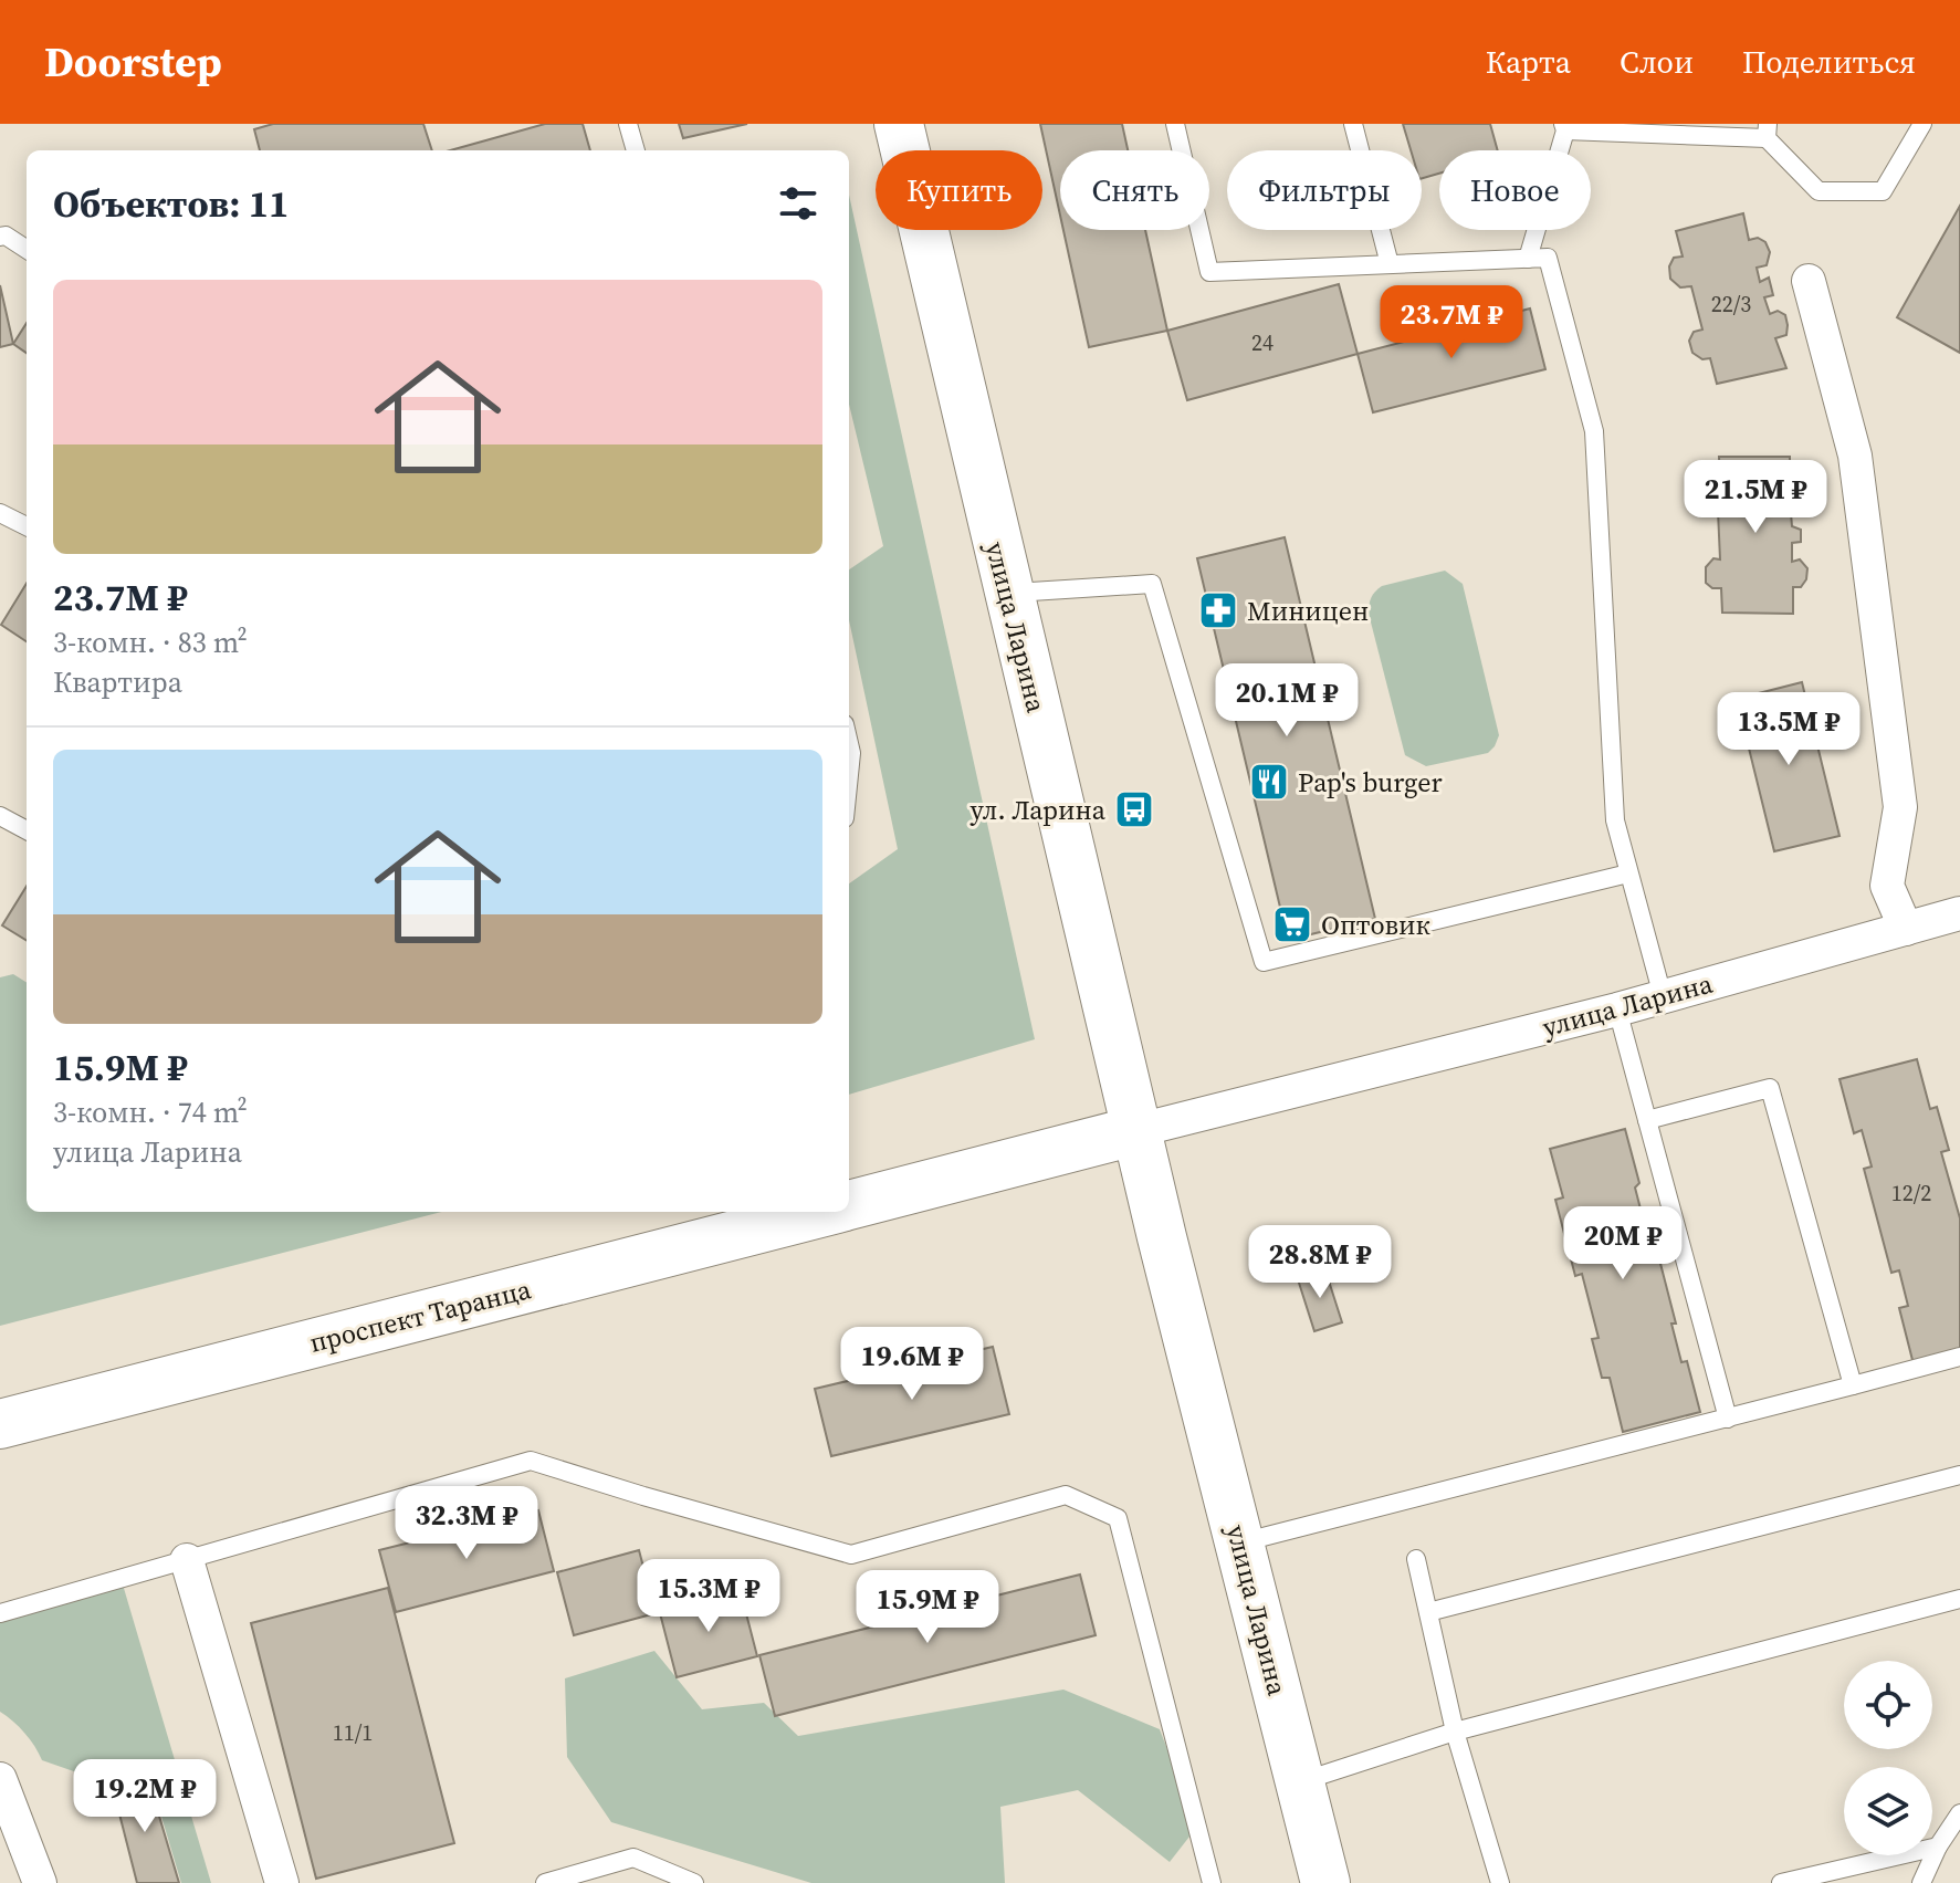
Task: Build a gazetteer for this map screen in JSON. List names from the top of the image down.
{
  "streets": {
    "main road": ["улица Ларина", "проспект Таранца"]
  },
  "crossings": [
    ["улица Ларина", "проспект Таранца"]
  ],
  "places": {
    "pharmacy": ["Миницен"],
    "restaurant": ["Pap's burger"],
    "bus stop": ["ул. Ларина"],
    "supermarket": ["Оптовик"]
  },
  "house_numbers": [
    "22/3",
    "24",
    "12/2",
    "11/1"
  ],
  "page": {
    "header": "Doorstep",
    "nav": ["Карта", "Слои", "Поделиться"],
    "chip": [
      "Купить",
      "Снять",
      "Фильтры",
      "Новое"
    ],
    "heading": "Объектов: 11",
    "list": [
      {
        "name": "23.7M ₽",
        "note": "3-комн. · 83 m² · Квартира"
      },
      {
        "name": "15.9M ₽",
        "note": "3-комн. · 74 m² · улица Ларина"
      }
    ],
    "price": [
      "23.7M ₽",
      "21.5M ₽",
      "20.1M ₽",
      "13.5M ₽",
      "20M ₽",
      "28.8M ₽",
      "19.6M ₽",
      "32.3M ₽",
      "15.3M ₽",
      "15.9M ₽",
      "19.2M ₽"
    ]
  }
}
